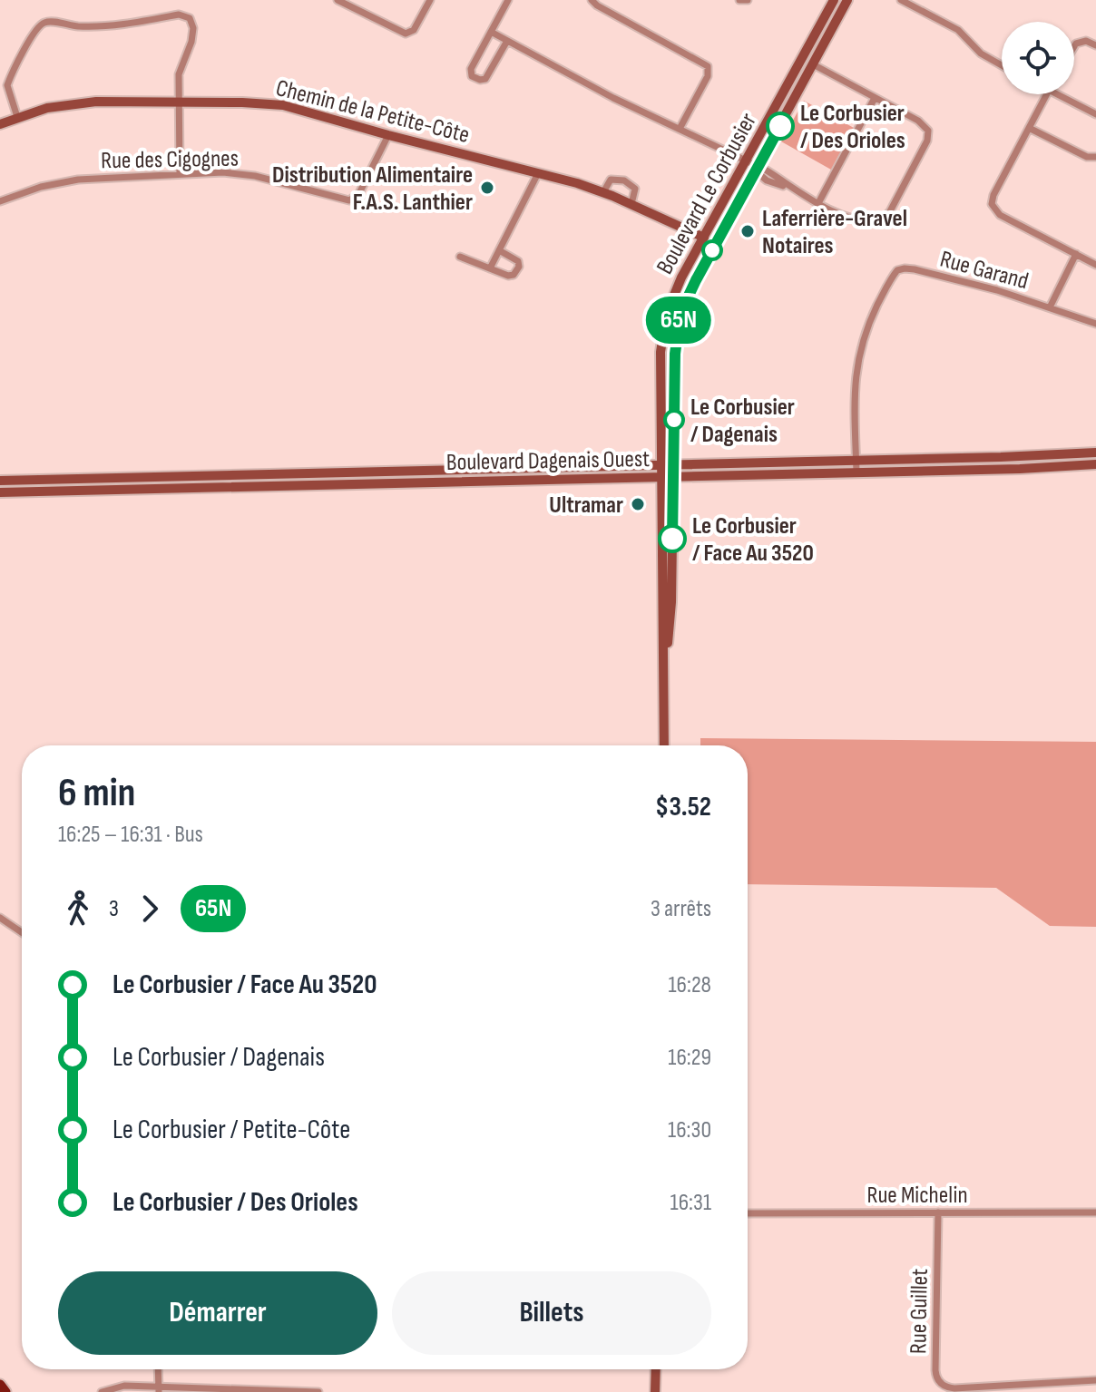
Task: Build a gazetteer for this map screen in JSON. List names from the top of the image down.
{
  "streets": {
    "street": [
      "Chemin de la Petite-Côte",
      "Rue des Cigognes",
      "Boulevard Le Corbusier",
      "Rue Garand",
      "Boulevard Dagenais Ouest",
      "Rue Michelin",
      "Rue Guillet"
    ]
  },
  "crossings": [
    ["Chemin de la Petite-Côte", "Rue des Cigognes"],
    ["Chemin de la Petite-Côte", "Boulevard Le Corbusier"],
    ["Boulevard Le Corbusier", "Boulevard Dagenais Ouest"],
    ["Rue Garand", "Boulevard Dagenais Ouest"],
    ["Rue Michelin", "Rue Guillet"]
  ],
  "places": [
    "Le Corbusier / Des Orioles",
    "Distribution Alimentaire F.A.S. Lanthier",
    "Laferrière-Gravel Notaires",
    "Le Corbusier / Dagenais",
    "Ultramar",
    "Le Corbusier / Face Au 3520"
  ],
  "lines": ["bus line 65N"],
  "page": {
    "on_map": "65N",
    "heading": ["6 min", "16:25 – 16:31 · Bus", "$3.52"],
    "legs": ["3", "65N", "3 arrêts"],
    "list": [
      {
        "name": "Le Corbusier / Face Au 3520",
        "value": "16:28"
      },
      {
        "name": "Le Corbusier / Dagenais",
        "value": "16:29"
      },
      {
        "name": "Le Corbusier / Petite-Côte",
        "value": "16:30"
      },
      {
        "name": "Le Corbusier / Des Orioles",
        "value": "16:31"
      }
    ],
    "buttons": ["Démarrer", "Billets"]
  }
}
